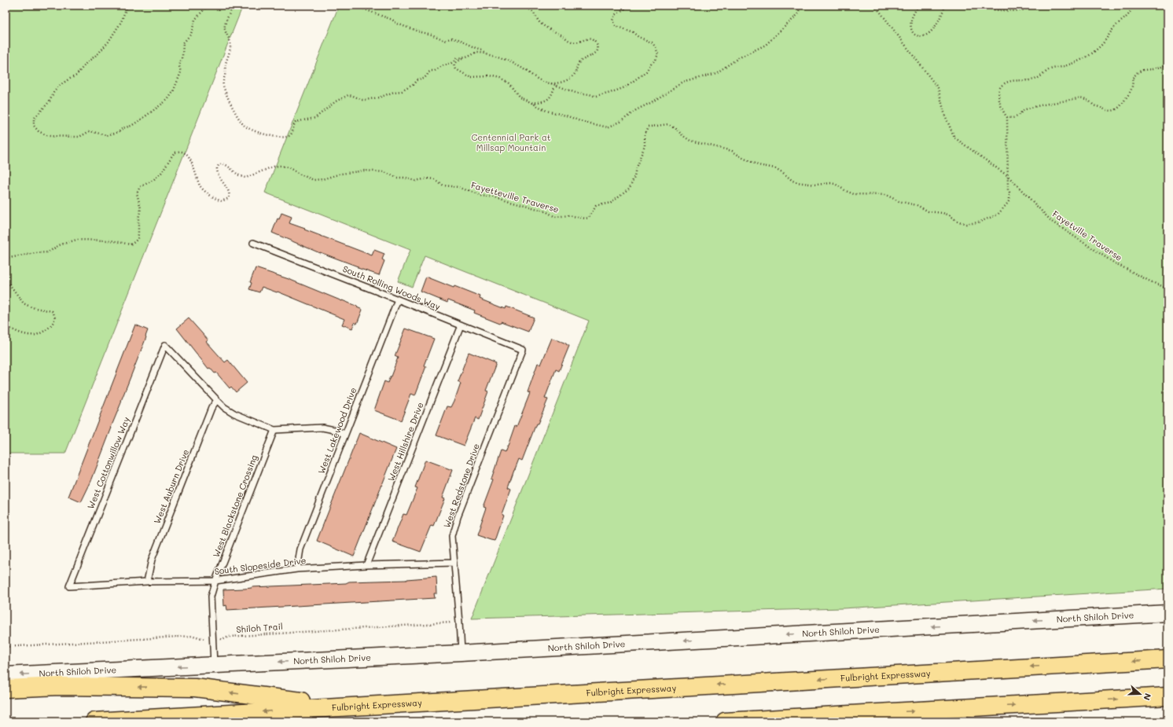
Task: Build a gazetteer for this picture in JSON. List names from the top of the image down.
{
  "streets": {
    "highway": ["Fulbright Expressway"],
    "main road": ["North Shiloh Drive"],
    "lane": [
      "South Rolling Woods Way",
      "West Lakewood Drive",
      "West Hillshire Drive",
      "West Cottonwillow Way",
      "West Redstone Drive",
      "West Auburn Drive",
      "West Blackstone Crossing",
      "South Slopeside Drive"
    ],
    "path": ["Fayetteville Traverse", "Fayetville Traverse", "Shiloh Trail"]
  },
  "crossings": [
    ["Fayetteville Traverse", "Fayetville Traverse"],
    ["South Rolling Woods Way", "West Lakewood Drive"],
    ["South Rolling Woods Way", "West Hillshire Drive"],
    ["South Rolling Woods Way", "West Redstone Drive"],
    ["West Lakewood Drive", "South Slopeside Drive"],
    ["West Hillshire Drive", "South Slopeside Drive"],
    ["West Cottonwillow Way", "West Auburn Drive"],
    ["West Cottonwillow Way", "South Slopeside Drive"],
    ["West Redstone Drive", "South Slopeside Drive"],
    ["West Redstone Drive", "North Shiloh Drive"],
    ["West Redstone Drive", "Shiloh Trail"],
    ["West Auburn Drive", "South Slopeside Drive"],
    ["West Blackstone Crossing", "South Slopeside Drive"],
    ["West Blackstone Crossing", "North Shiloh Drive"],
    ["West Blackstone Crossing", "Shiloh Trail"]
  ],
  "one_way": ["North Shiloh Drive"],
  "parks": ["Centennial Park at Millsap Mountain"],
  "north": "right"
}
